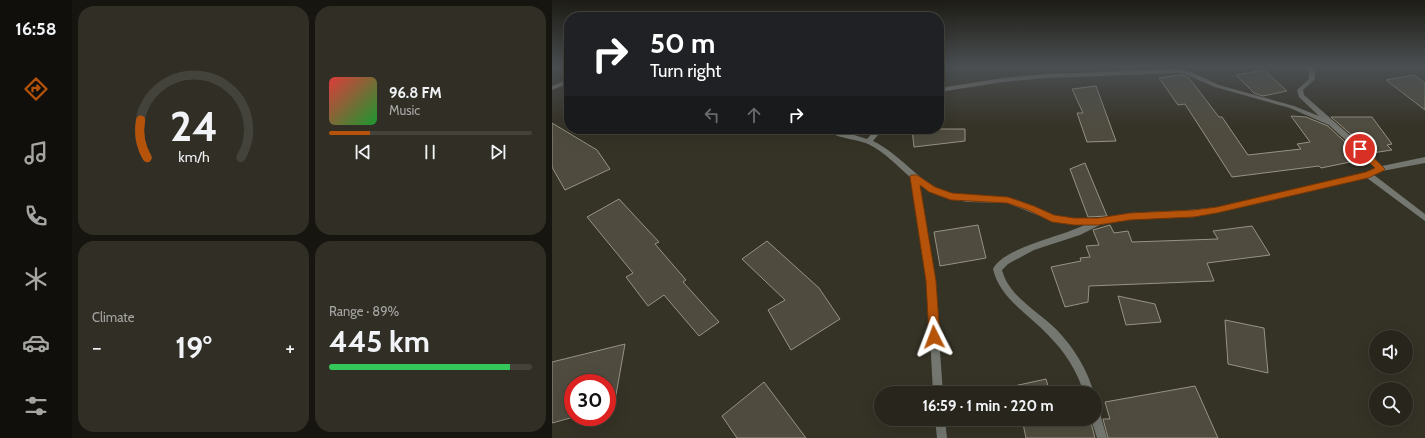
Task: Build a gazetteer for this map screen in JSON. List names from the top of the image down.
{
  "page": {
    "tabs": "16:58",
    "turn": ["50 m", "Turn right"],
    "song": ["96.8 FM", "Music"],
    "tile": [
      "Climate",
      ["Range · 89%", "445 km"]
    ],
    "heat": ["−", "19°", "+"],
    "limit": "30",
    "trip": "16:59 · 1 min · 220 m",
    "gauge": ["24", "km/h"]
  }
}
